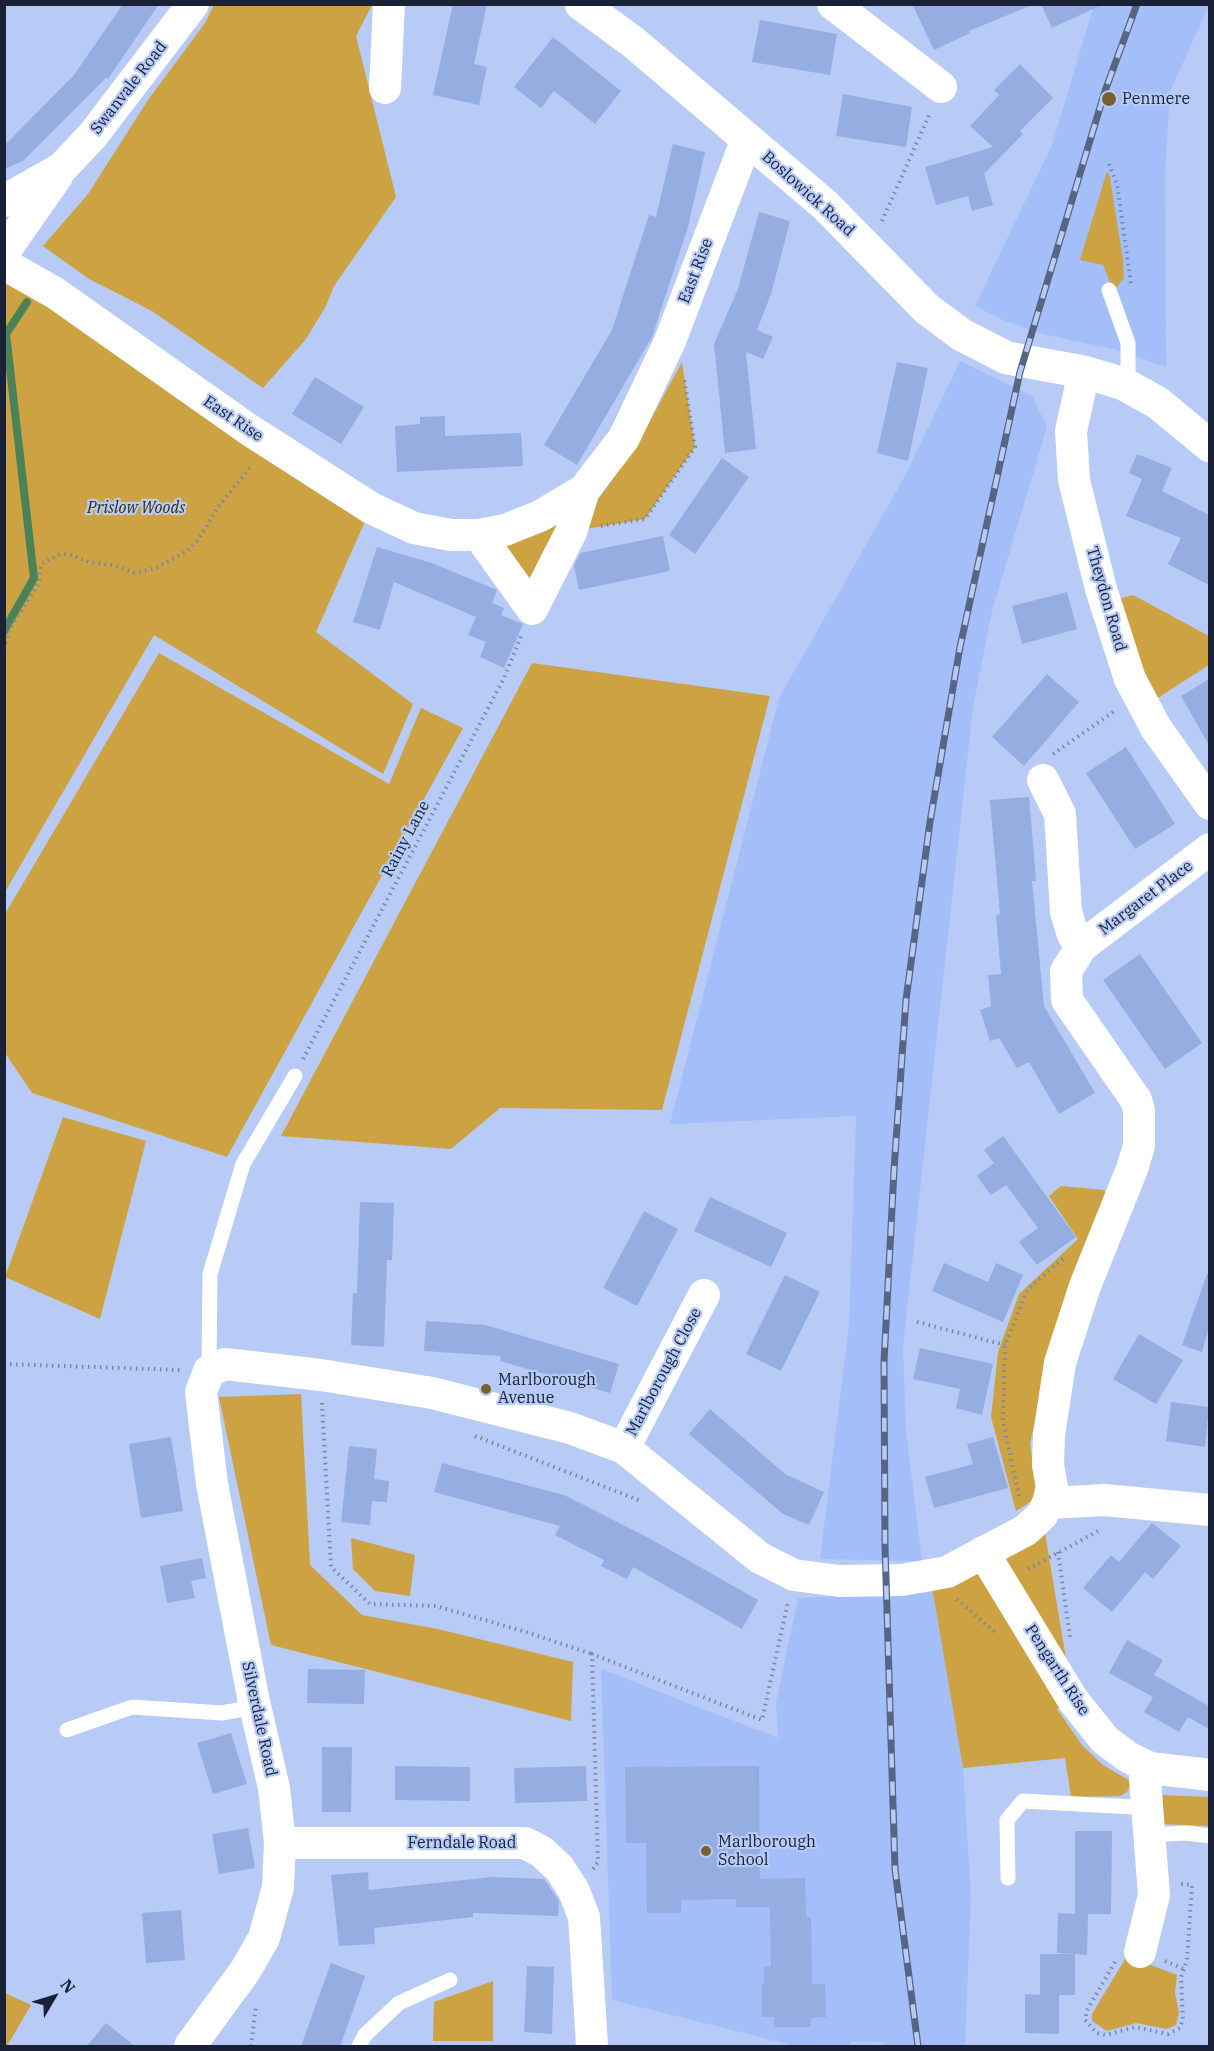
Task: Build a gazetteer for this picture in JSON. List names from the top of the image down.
{
  "streets": {
    "street": [
      "Swanvale Road",
      "Boslowick Road",
      "East Rise",
      "Theydon Road",
      "Margaret Place",
      "Marlborough Close",
      "Pengarth Rise",
      "Silverdale Road",
      "Ferndale Road"
    ],
    "path": ["Rainy Lane"]
  },
  "crossings": [
    ["Boslowick Road", "East Rise"],
    ["Boslowick Road", "Theydon Road"],
    ["East Rise", "Rainy Lane"],
    ["Silverdale Road", "Ferndale Road"]
  ],
  "parks": ["Prislow Woods"],
  "places": ["Penmere", "Marlborough Avenue", "Marlborough School"],
  "north": "top right"
}
